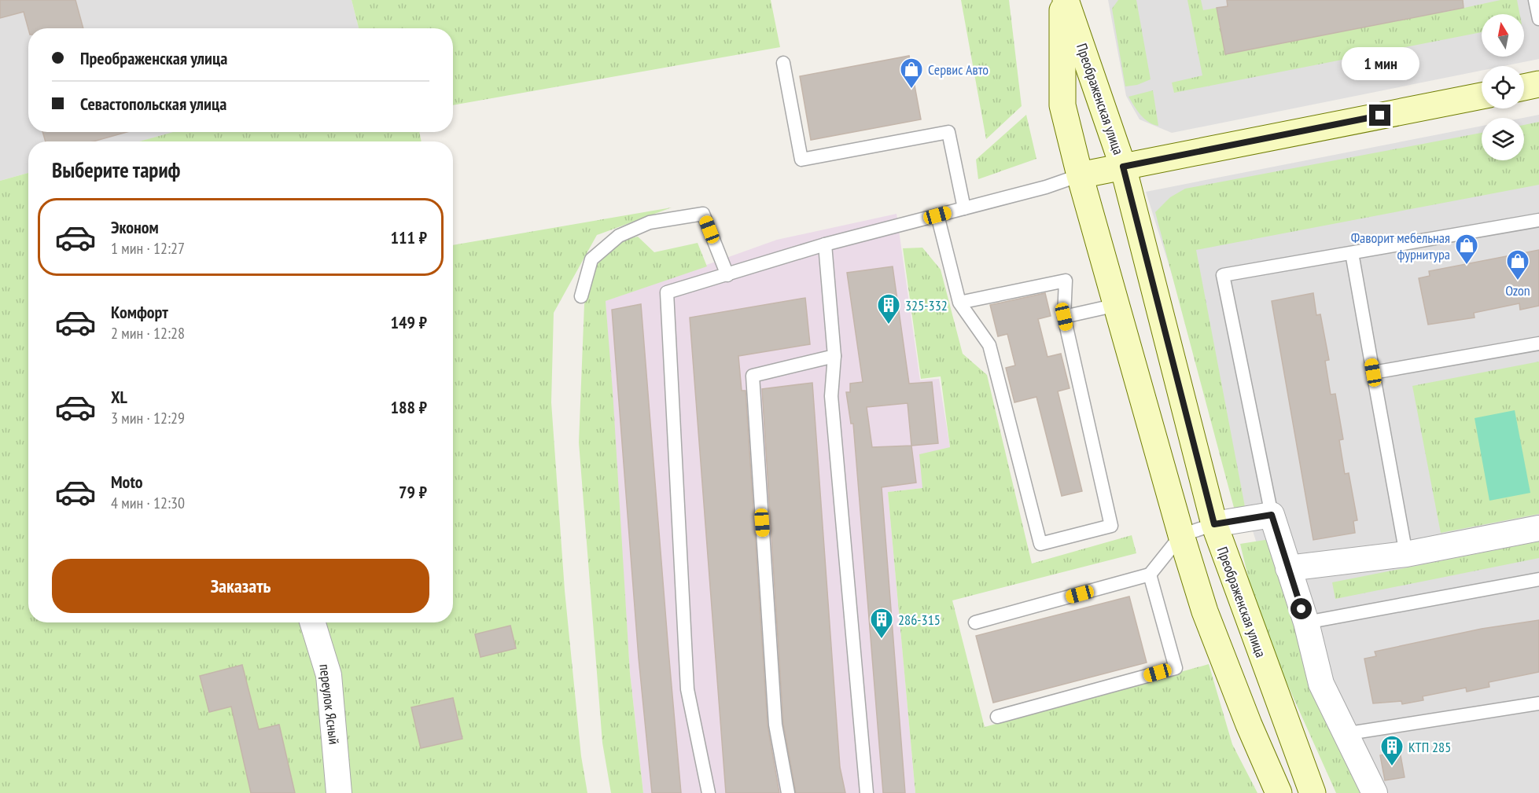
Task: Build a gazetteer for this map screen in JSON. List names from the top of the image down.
{
  "streets": {
    "main road": ["Преображенская улица"],
    "street": ["переулок Ясный"]
  },
  "places": {
    "shop": ["Сервис Авто", "Фаворит мебельная фурнитура", "Ozon"],
    "building": ["325-332", "286-315", "КТП 285"]
  },
  "north": "top",
  "page": {
    "banner": ["Преображенская улица", "Севастопольская улица"],
    "bubble": "1 мин",
    "heading": "Выберите тариф",
    "list": [
      {
        "name": "Эконом",
        "note": "1 мин · 12:27",
        "value": "111 ₽"
      },
      {
        "name": "Комфорт",
        "note": "2 мин · 12:28",
        "value": "149 ₽"
      },
      {
        "name": "XL",
        "note": "3 мин · 12:29",
        "value": "188 ₽"
      },
      {
        "name": "Moto",
        "note": "4 мин · 12:30",
        "value": "79 ₽"
      }
    ],
    "buttons": "Заказать"
  }
}
